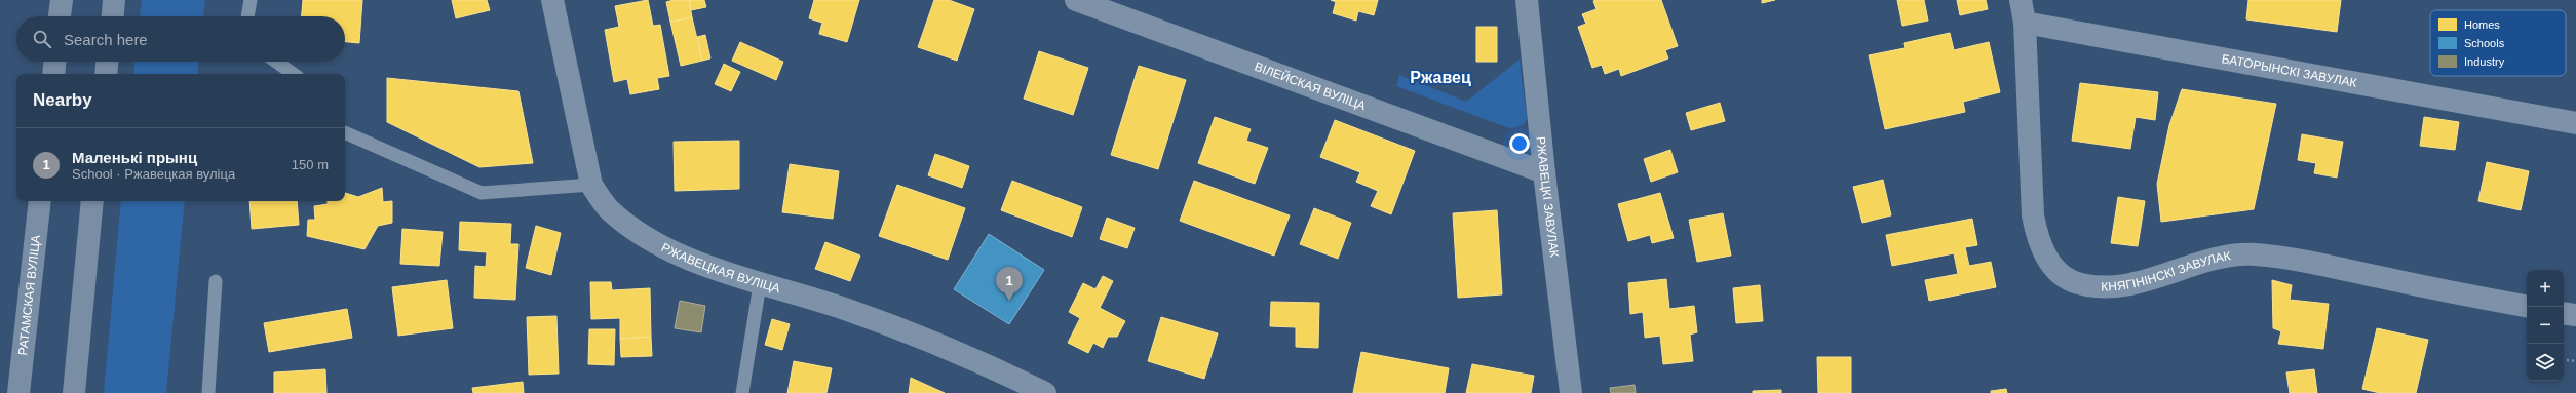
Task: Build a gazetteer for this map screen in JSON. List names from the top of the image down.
{
  "streets": {
    "main road": ["РАТАМСКАЯ ВУЛІЦА"],
    "street": [
      "БАТОРЫНСКІ ЗАВУЛАК",
      "ВІЛЕЙСКАЯ ВУЛІЦА",
      "РЖАВЕЦКІ ЗАВУЛАК",
      "РЖАВЕЦКАЯ ВУЛІЦА",
      "КНЯГІНІНСКІ ЗАВУЛАК"
    ]
  },
  "crossings": [
    ["БАТОРЫНСКІ ЗАВУЛАК", "КНЯГІНІНСКІ ЗАВУЛАК"],
    ["ВІЛЕЙСКАЯ ВУЛІЦА", "РЖАВЕЦКІ ЗАВУЛАК"]
  ],
  "districts": ["Ржавец"],
  "legend": ["Homes", "Schools", "Industry"],
  "page": {
    "search": "Search here",
    "heading": "Nearby",
    "list": [
      {
        "mark": "1",
        "name": "Маленькі прынц",
        "note": "School · Ржавецкая вуліца",
        "value": "150 m"
      }
    ],
    "pins": "1",
    "map_buttons": ["+", "−"]
  }
}
